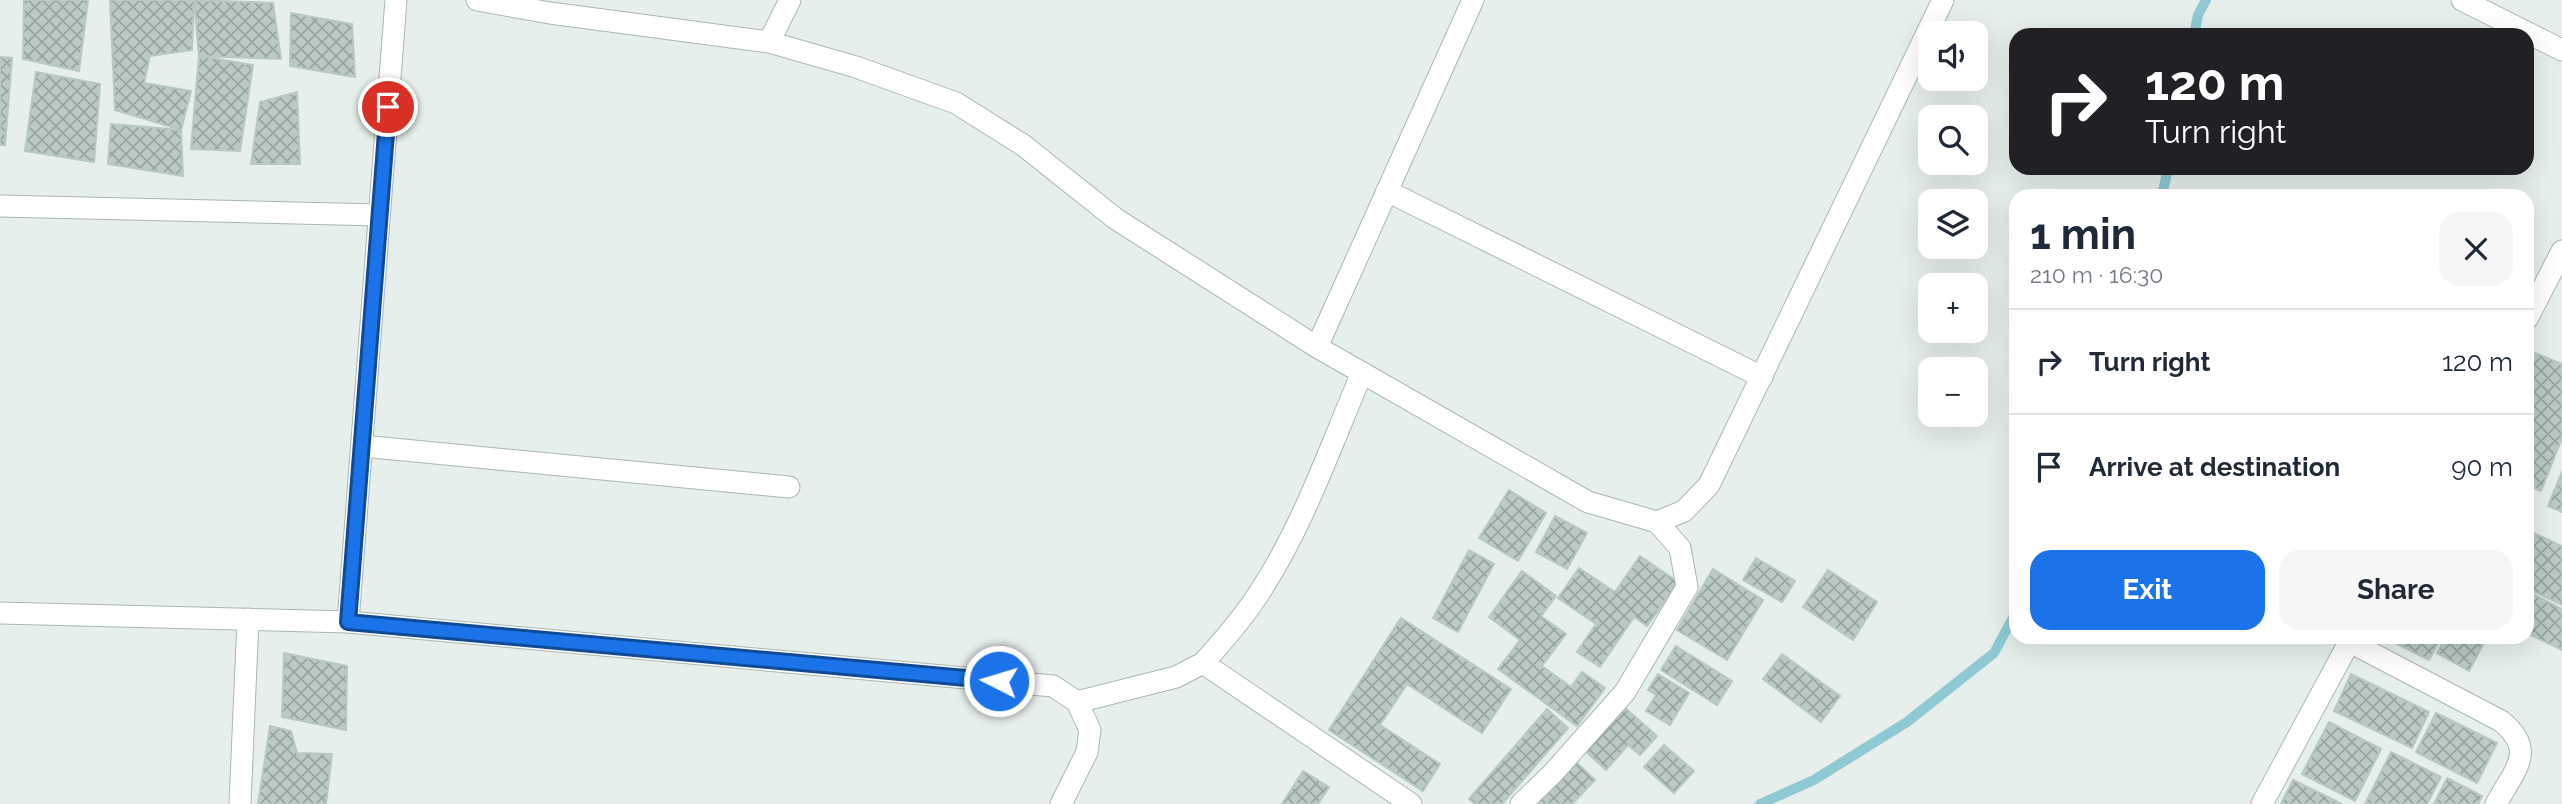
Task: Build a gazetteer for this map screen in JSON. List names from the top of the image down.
{
  "page": {
    "map_buttons": ["+", "−"],
    "turn": ["120 m", "Turn right"],
    "heading": ["1 min", "210 m · 16:30"],
    "list": [
      {
        "name": "Turn right",
        "value": "120 m"
      },
      {
        "name": "Arrive at destination",
        "value": "90 m"
      }
    ],
    "buttons": ["Exit", "Share"]
  }
}
